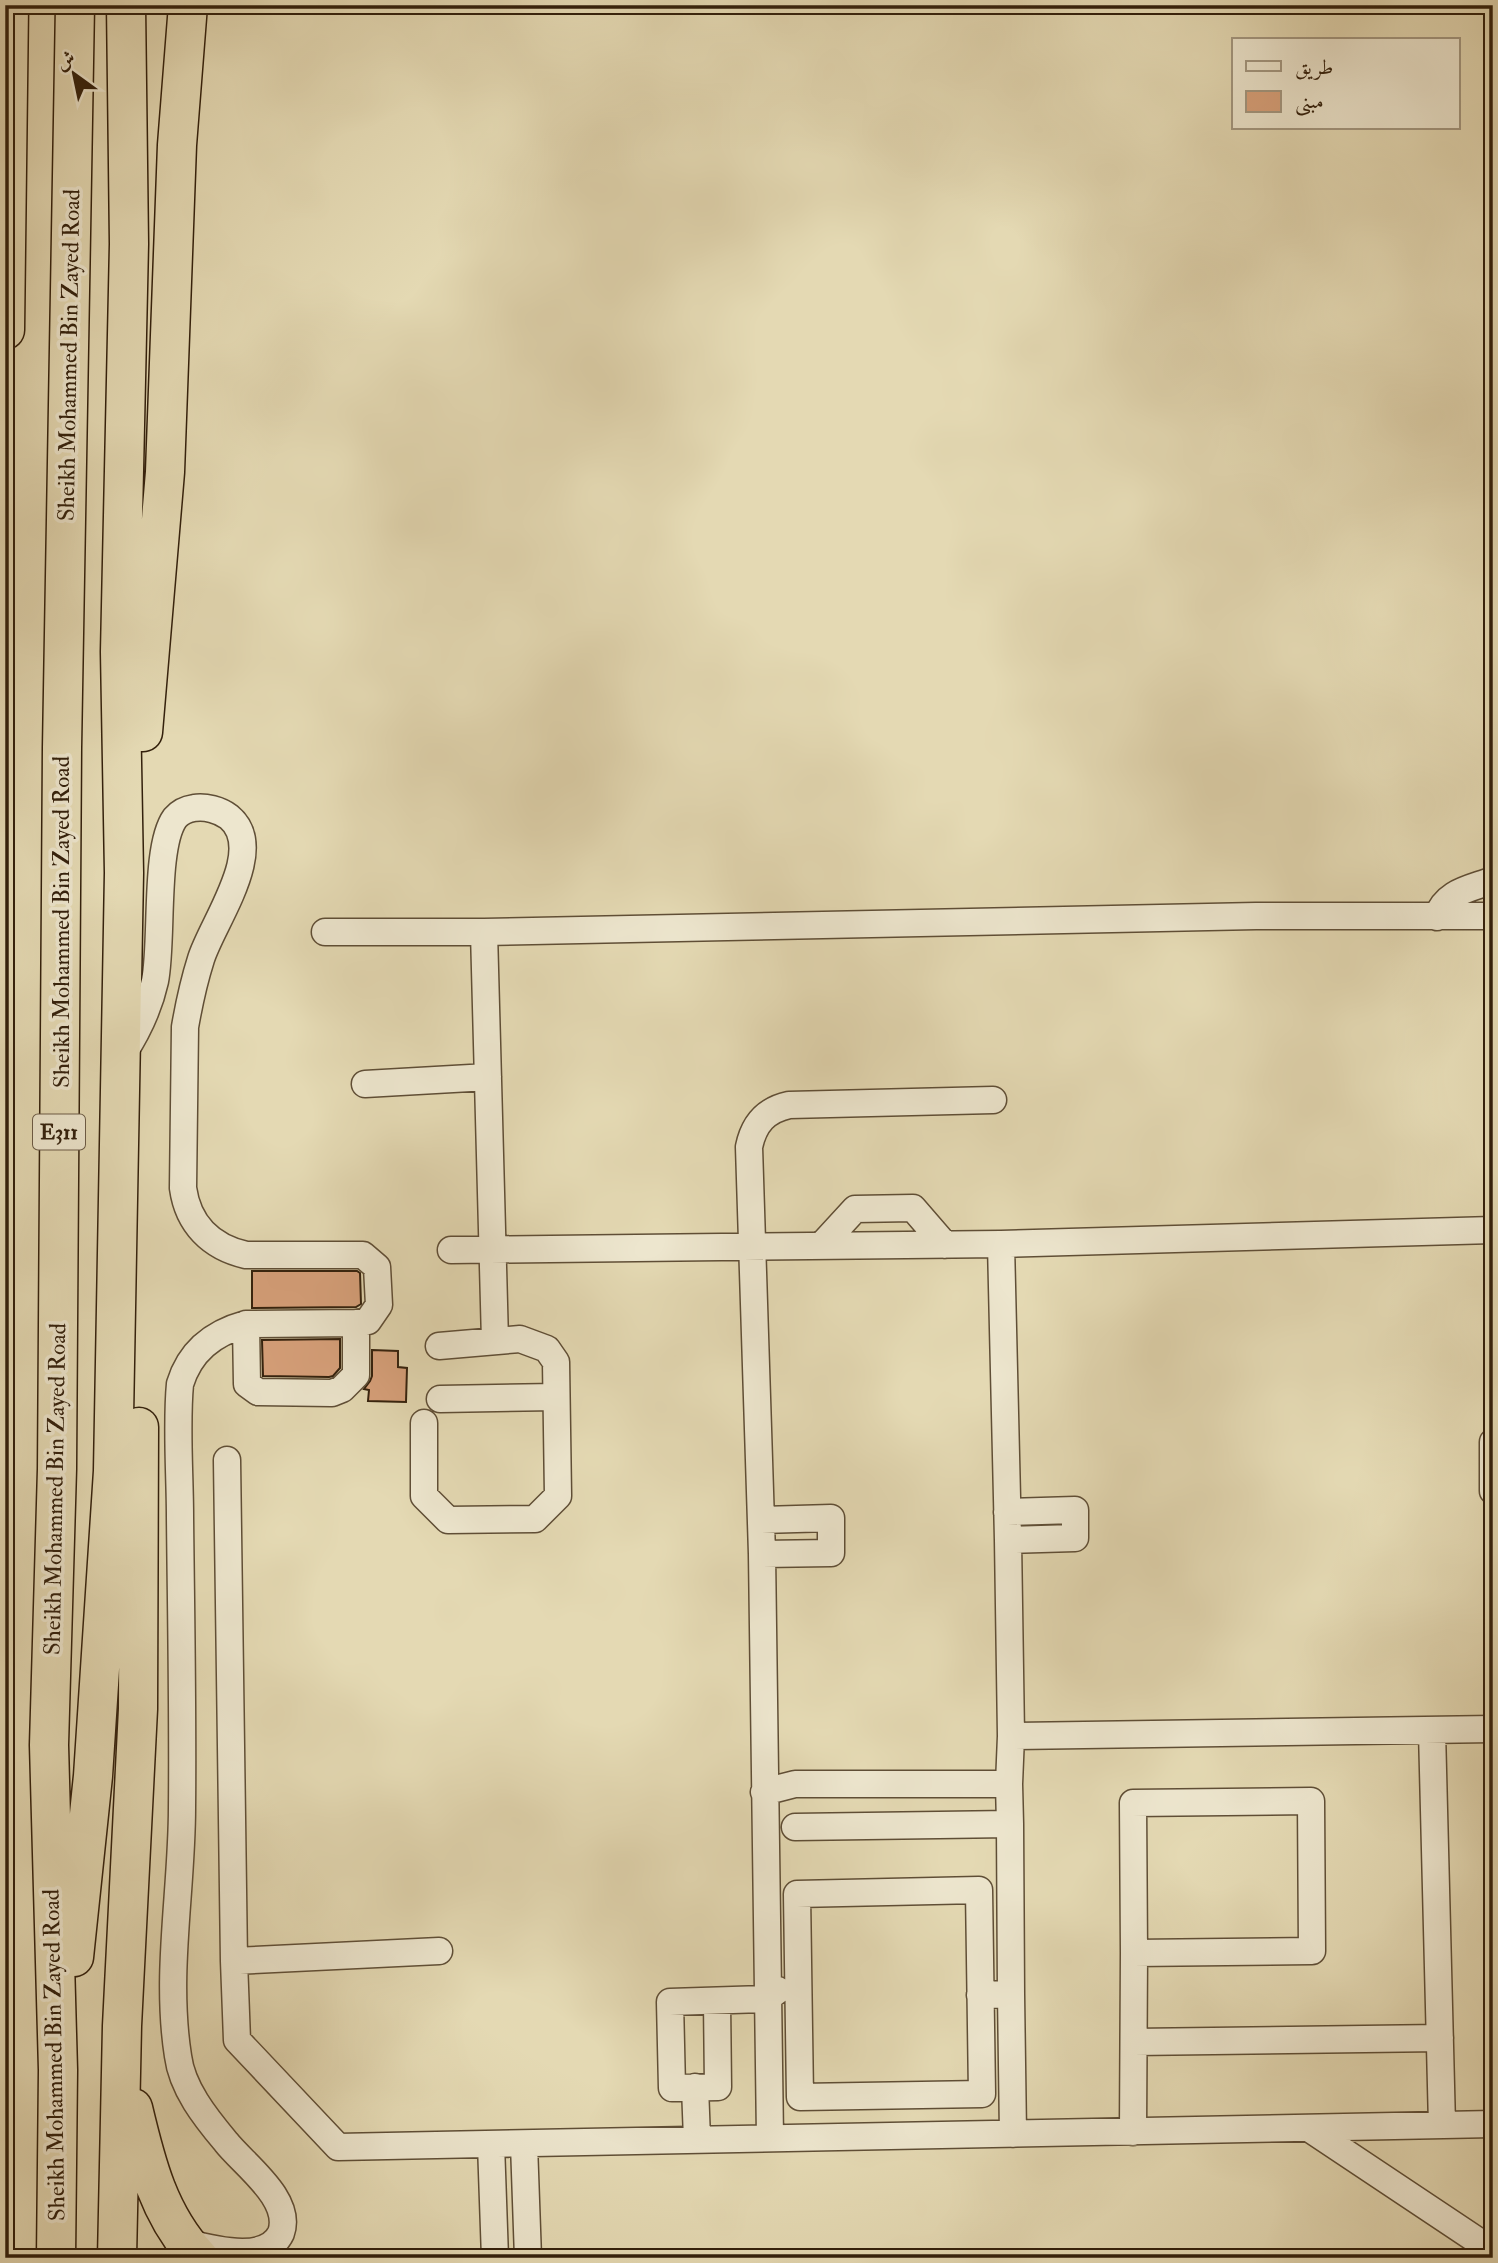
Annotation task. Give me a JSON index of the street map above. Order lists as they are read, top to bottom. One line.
{"streets":{"highway":["Sheikh Mohammed Bin Zayed Road","E311"]},"legend":["طريق","مبنى"],"north":"top left"}
